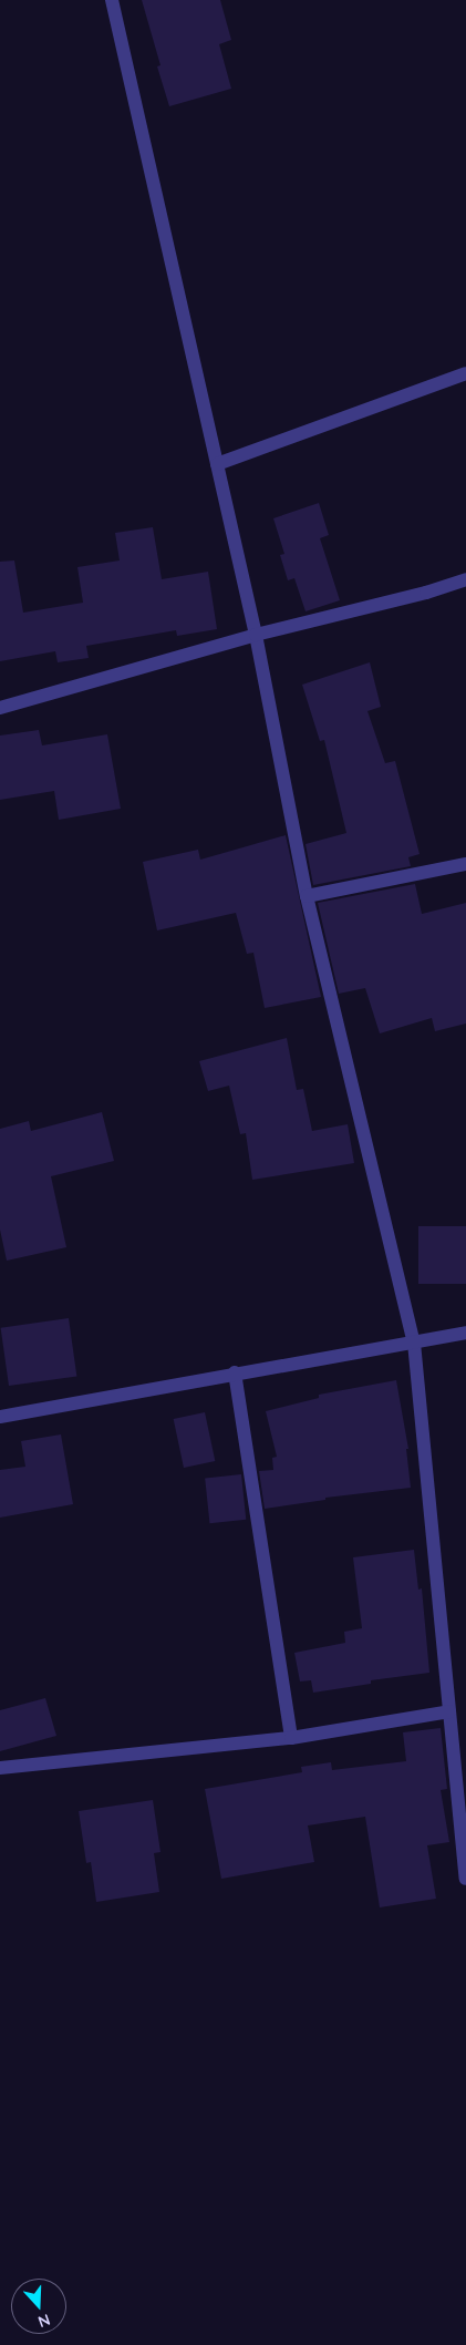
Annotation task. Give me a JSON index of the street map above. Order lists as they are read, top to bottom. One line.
{"north":"bottom"}
